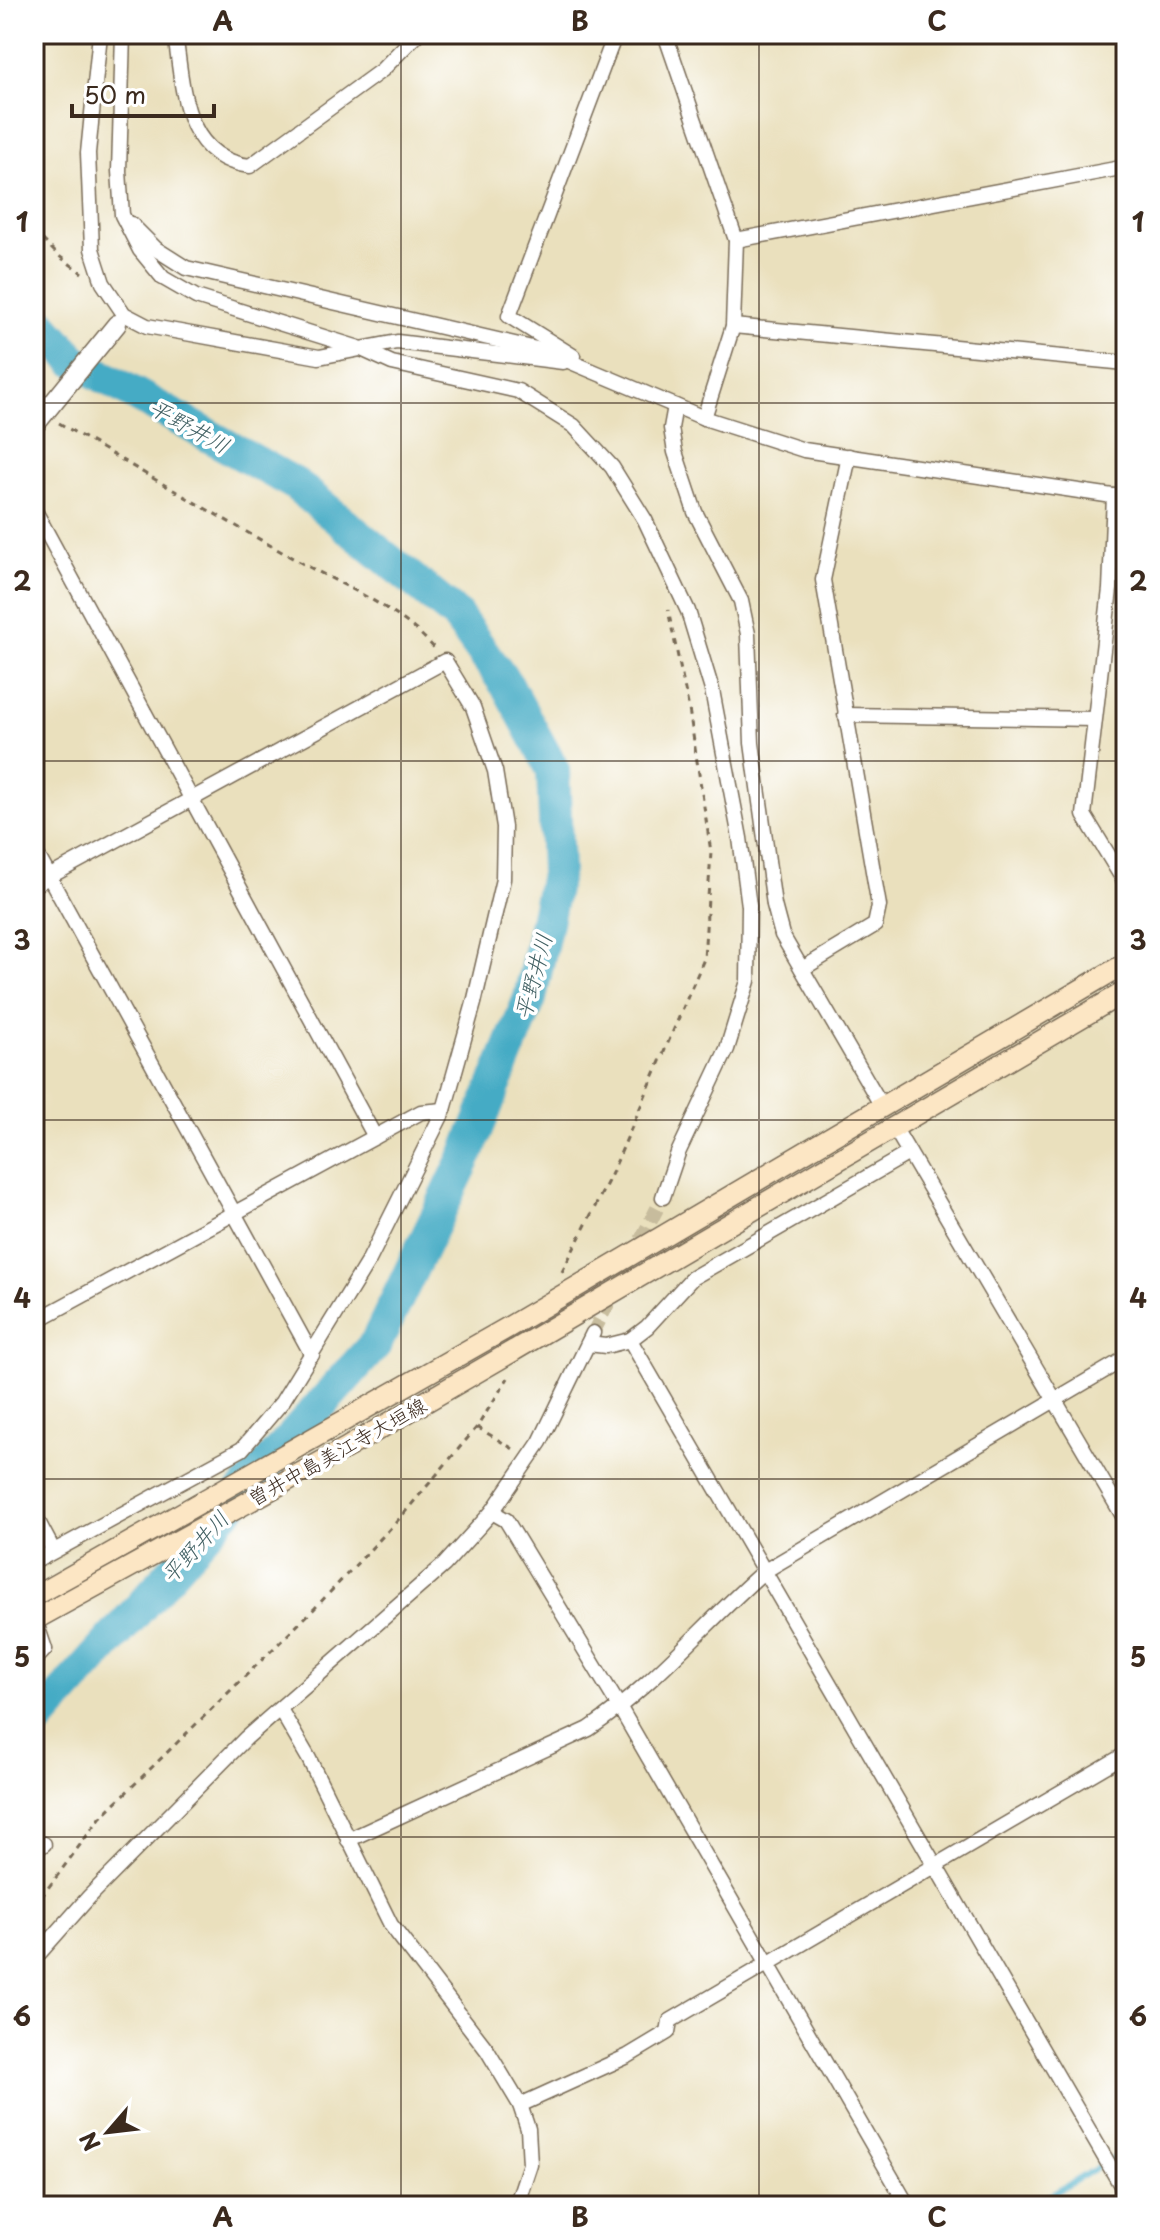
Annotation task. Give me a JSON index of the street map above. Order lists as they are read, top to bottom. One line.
{"streets":{"main road":["曽井中島美江寺大垣線"]},"water":["平野井川"],"scale_bar":"50 m","north":"bottom left","grid":{"columns":["A","B","C"],"rows":["1","2","3","4","5","6"]}}
